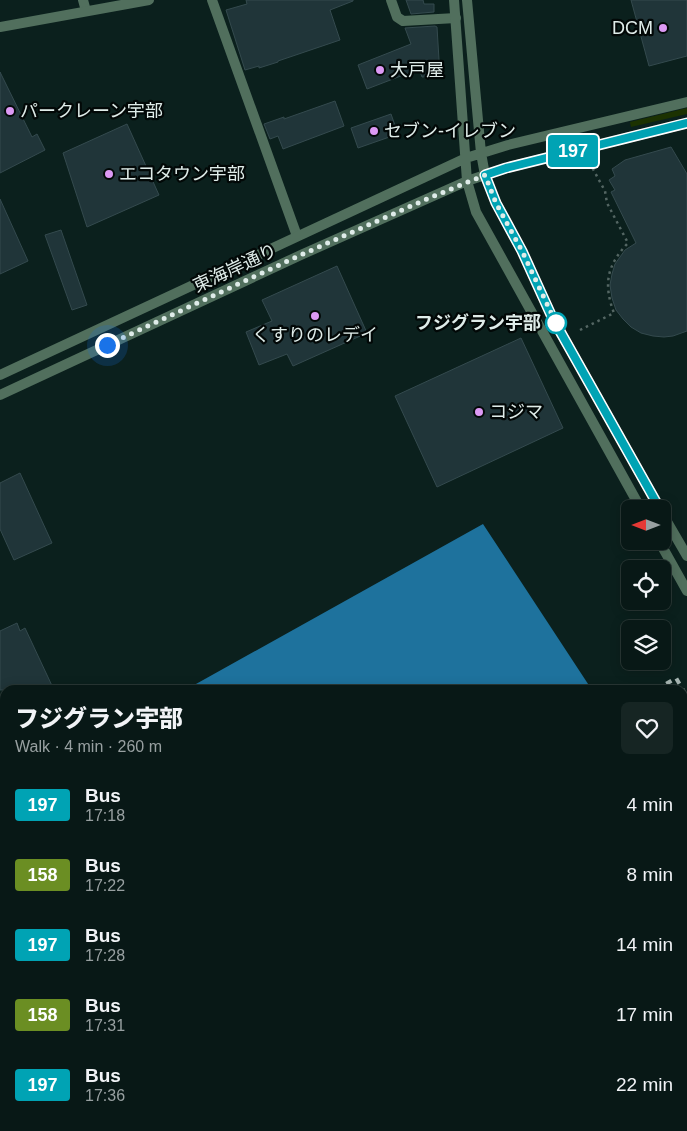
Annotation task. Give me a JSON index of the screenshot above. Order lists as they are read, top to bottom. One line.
{"streets":{"street":["東海岸通り"]},"places":["DCM","大戸屋","パークレーン宇部","セブン-イレブン","エコタウン宇部","くすりのレデイ","フジグラン宇部","コジマ"],"lines":["bus line 197"],"north":"left","page":{"on_map":"197","heading":["フジグラン宇部","Walk · 4 min · 260 m"],"list":[{"mark":"197","name":"Bus","note":"17:18","value":"4 min"},{"mark":"158","name":"Bus","note":"17:22","value":"8 min"},{"mark":"197","name":"Bus","note":"17:28","value":"14 min"},{"mark":"158","name":"Bus","note":"17:31","value":"17 min"},{"mark":"197","name":"Bus","note":"17:36","value":"22 min"}]}}
